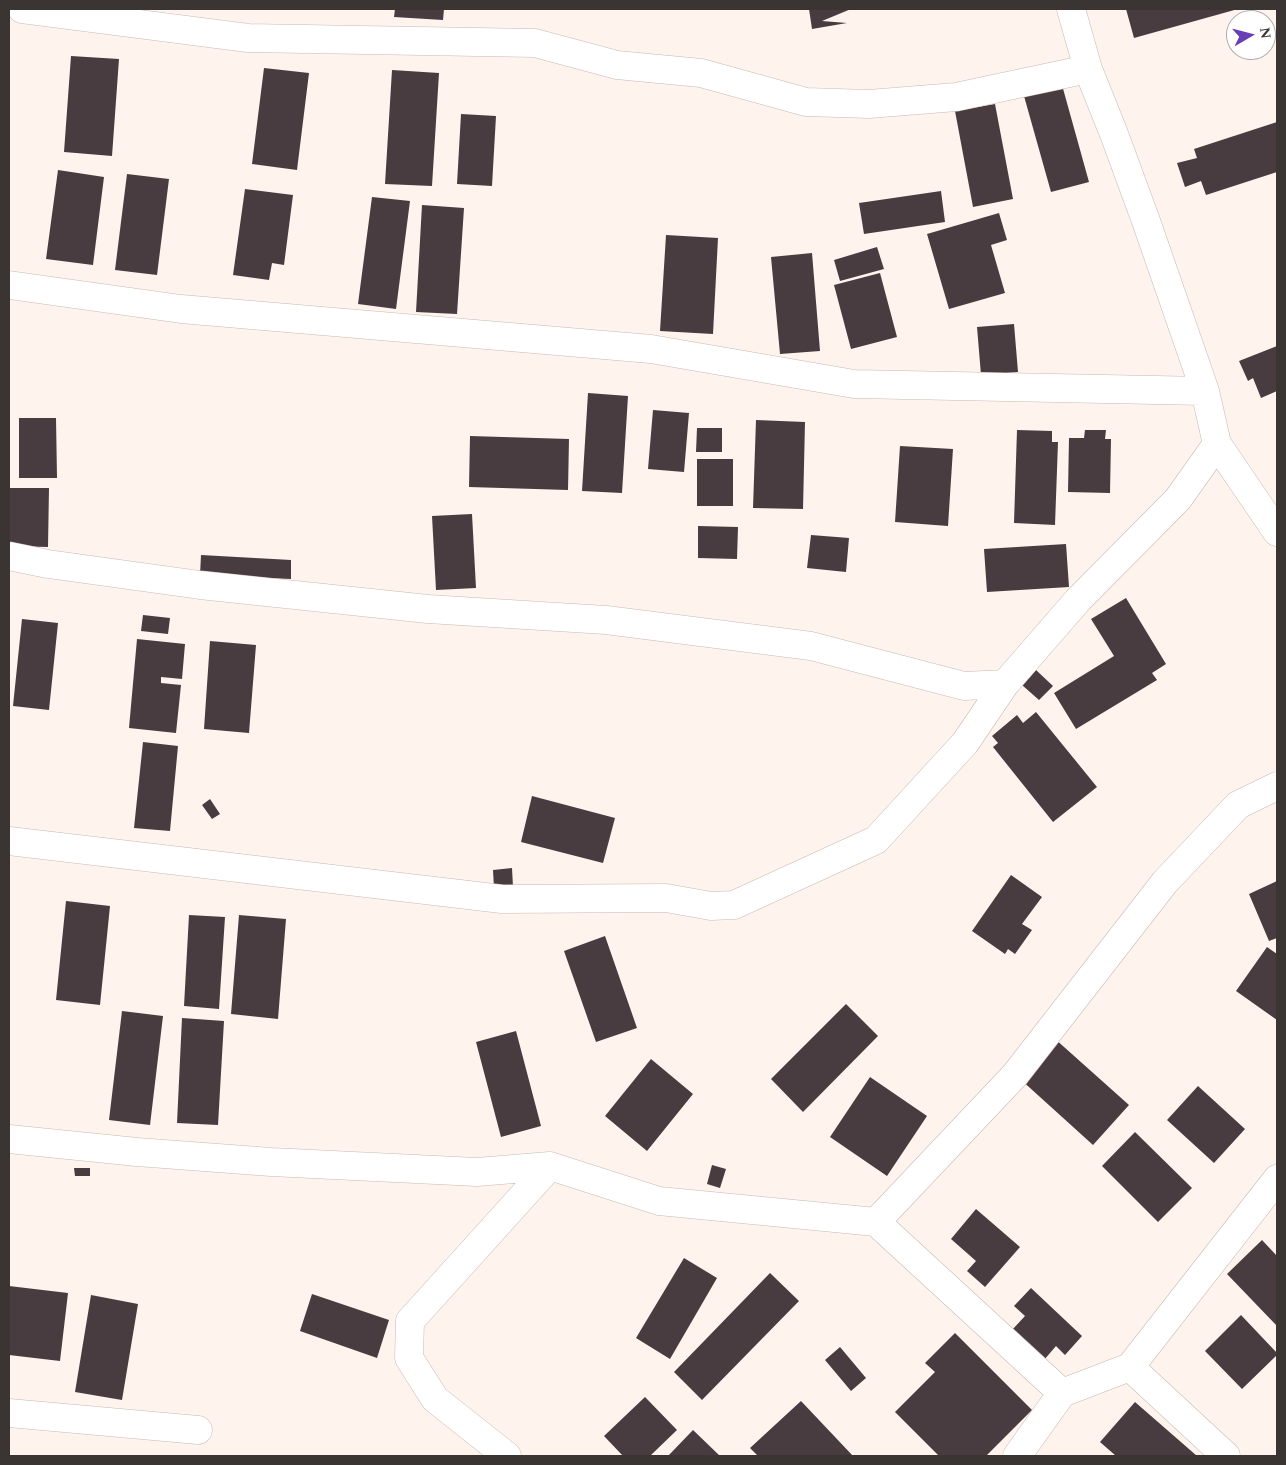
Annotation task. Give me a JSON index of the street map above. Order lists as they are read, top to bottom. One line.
{"north":"right"}
